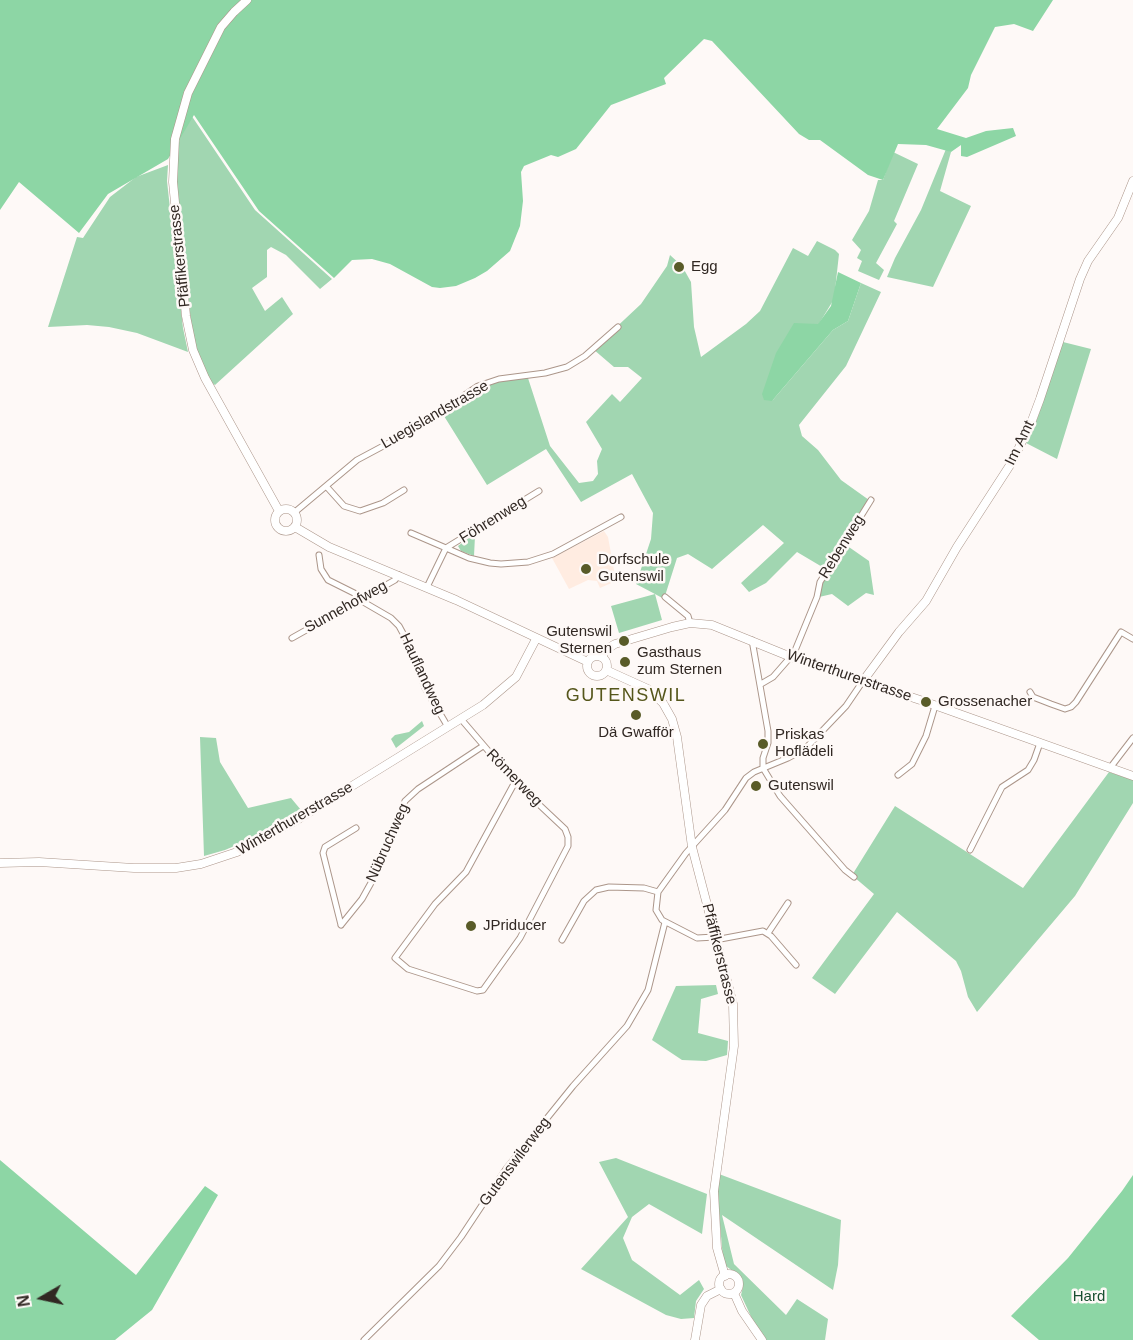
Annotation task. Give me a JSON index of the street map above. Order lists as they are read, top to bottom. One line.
{"streets":{"main road":["Pfäffikerstrasse","Im Amt","Winterthurerstrasse"],"street":["Luegislandstrasse","Föhrenweg","Rebenweg","Sunnehofweg","Hauflandweg","Römerweg","Nübruchweg","Gutenswilerweg"]},"crossings":[["Pfäffikerstrasse","Luegislandstrasse"],["Pfäffikerstrasse","Sunnehofweg"],["Pfäffikerstrasse","Winterthurerstrasse"],["Im Amt","Winterthurerstrasse"],["Rebenweg","Winterthurerstrasse"],["Sunnehofweg","Hauflandweg"],["Hauflandweg","Winterthurerstrasse"],["Winterthurerstrasse","Römerweg"],["Römerweg","Nübruchweg"]],"districts":["GUTENSWIL"],"parks":["Hard"],"places":["Egg","Dorfschule Gutenswil","Gutenswil Sternen","Gasthaus zum Sternen","Grossenacher","Dä Gwafför","Priskas Hoflädeli","Gutenswil","JPriducer"],"north":"left"}
